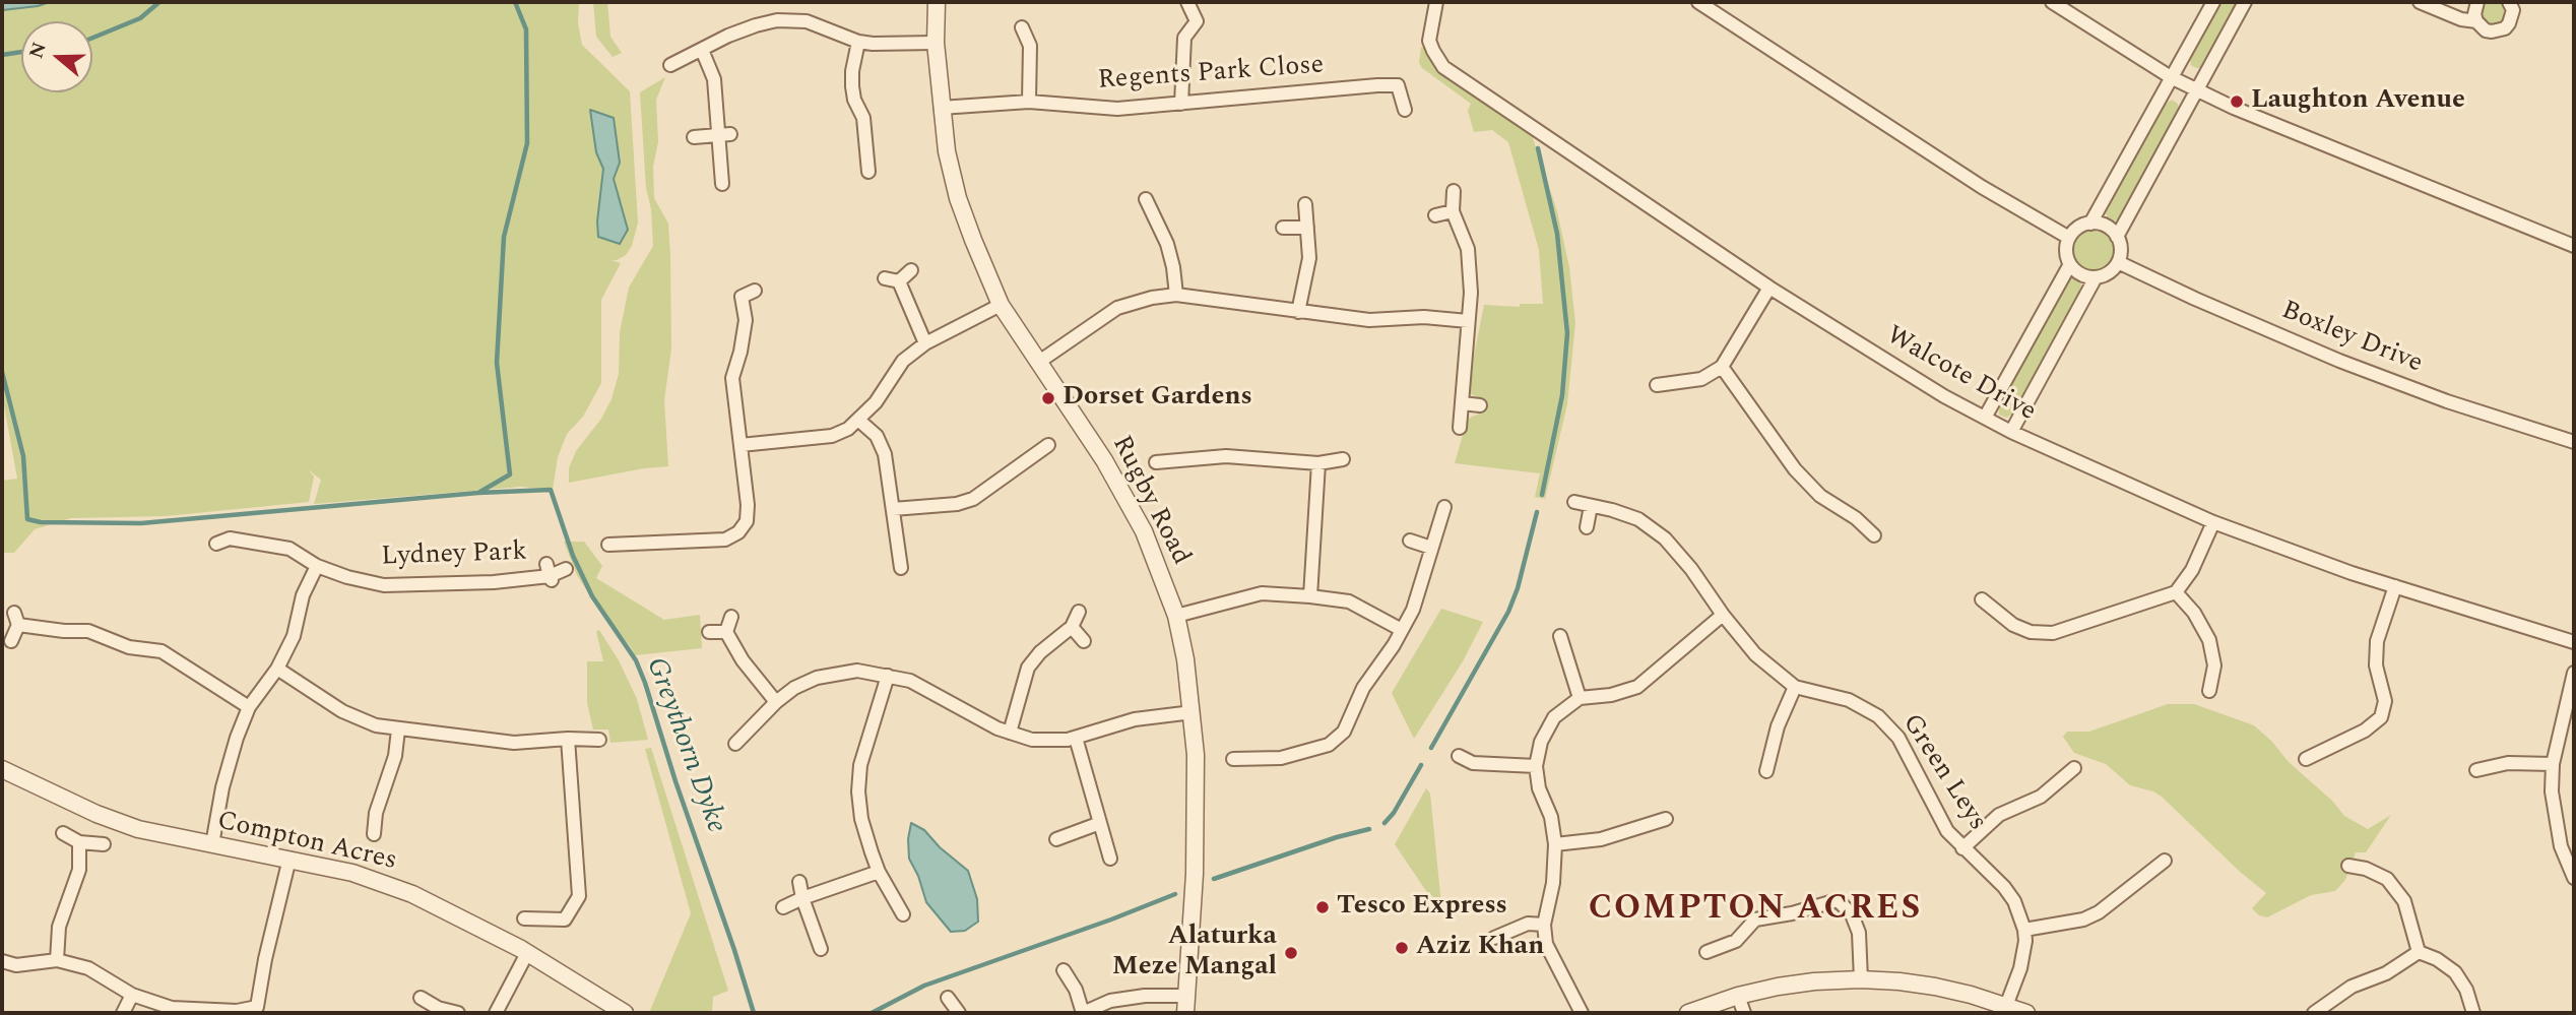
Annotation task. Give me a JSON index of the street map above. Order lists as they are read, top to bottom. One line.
{"streets":{"street":["Regents Park Close","Boxley Drive","Walcote Drive","Rugby Road","Lydney Park","Green Leys","Compton Acres"]},"crossings":[["Regents Park Close","Rugby Road"]],"districts":["COMPTON ACRES"],"water":["Greythorn Dyke"],"places":["Laughton Avenue","Dorset Gardens","Tesco Express","Aziz Khan","Alaturka Meze Mangal"],"north":"left"}
